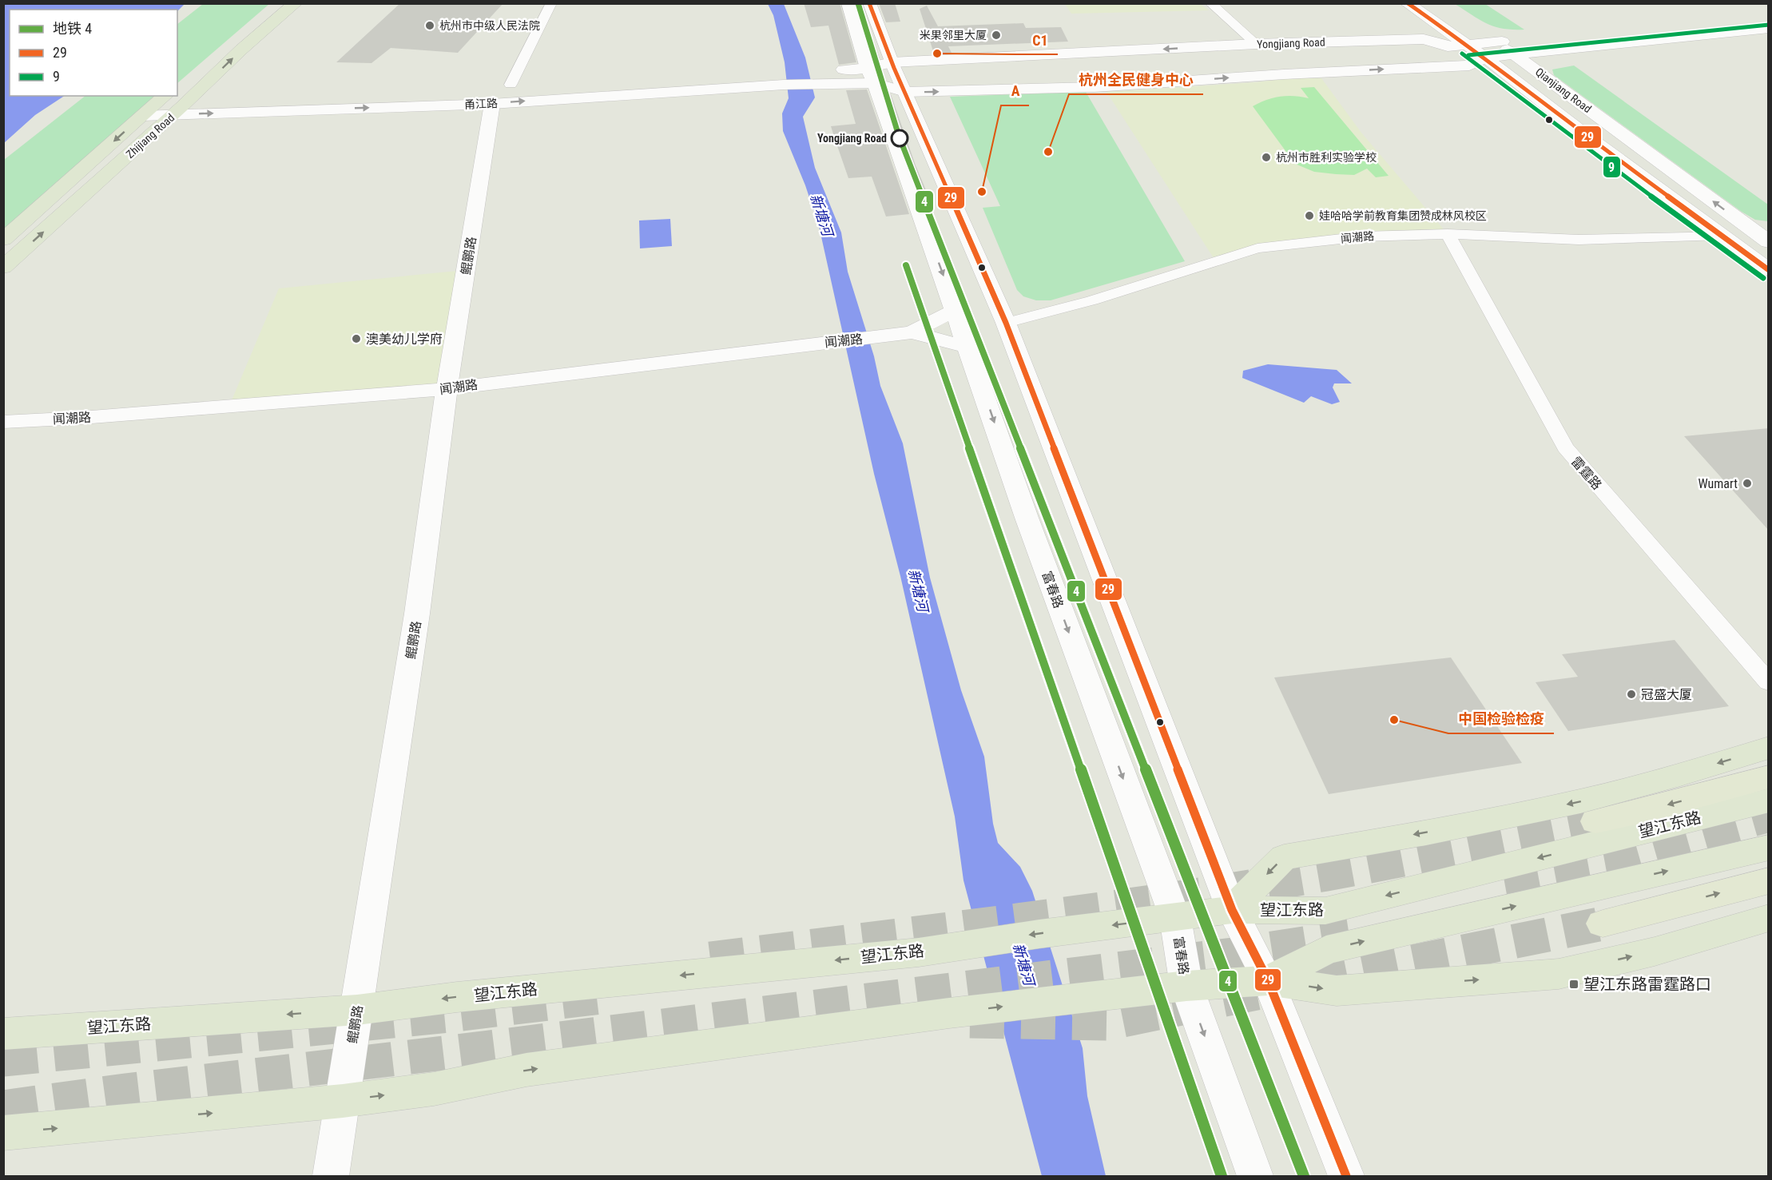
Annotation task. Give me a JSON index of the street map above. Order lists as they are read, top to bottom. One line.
{"streets":{"main road":["Yongjiang Road","Qianjiang Road","甬江路","Zhijiang Road","望江东路"],"street":["闻潮路","鲲鹏路","雷霆路","富春路"]},"crossings":[["Yongjiang Road","Qianjiang Road"],["Yongjiang Road","甬江路"],["Yongjiang Road","富春路"],["Qianjiang Road","闻潮路"],["甬江路","Zhijiang Road"],["甬江路","鲲鹏路"],["闻潮路","鲲鹏路"],["闻潮路","雷霆路"],["闻潮路","富春路"],["鲲鹏路","望江东路"],["富春路","望江东路"]],"water":["新塘河"],"places":{"other":["杭州市中级人民法院","米果邻里大厦","C1","Yongjiang Road","杭州全民健身中心","杭州市胜利实验学校","A","娃哈哈学前教育集团赞成林风校区","澳美幼儿学府","Wumart","冠盛大厦","中国检验检疫"],"transit":["望江东路雷霆路口"]},"lines":["metro line 4","transit line 29","transit line 9"],"legend":["地铁 4","29","9"]}
